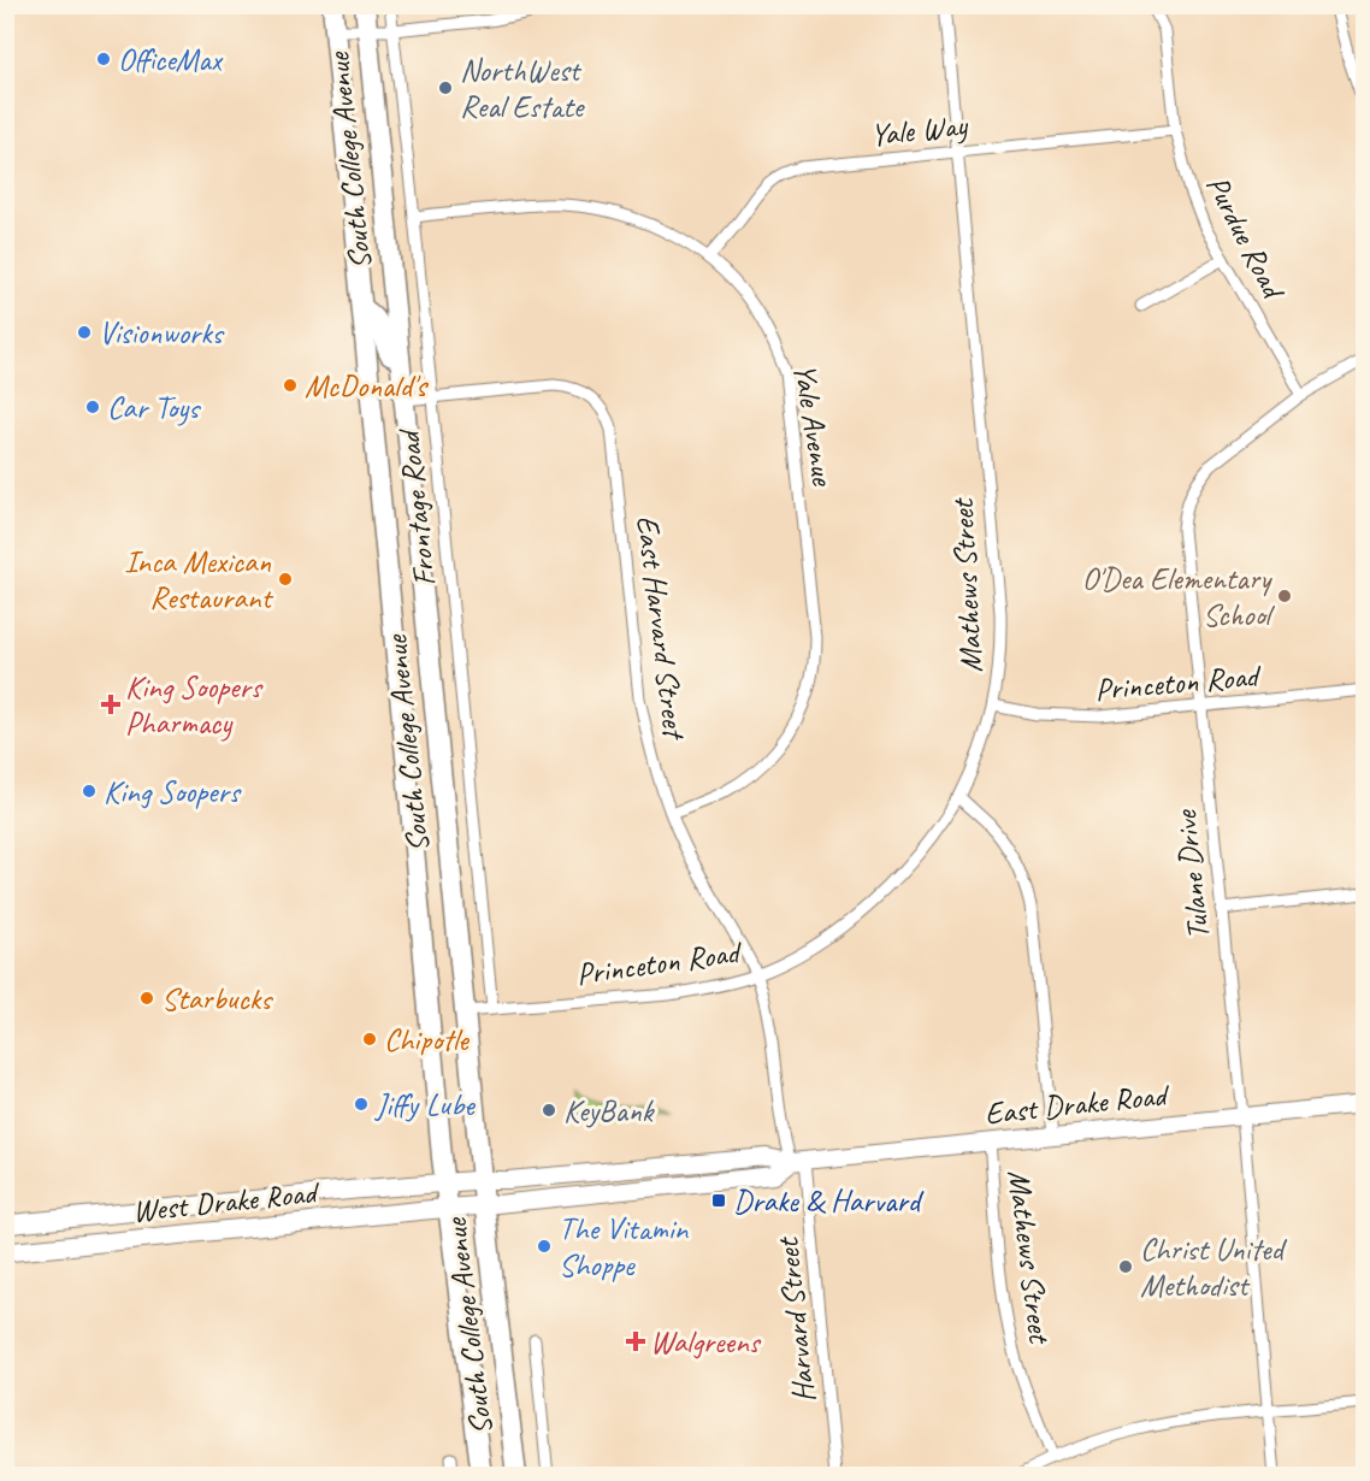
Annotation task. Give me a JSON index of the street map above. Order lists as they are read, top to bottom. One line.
{"streets":{"highway":["South College Avenue"],"main road":["East Drake Road","West Drake Road"],"street":["Yale Way","Purdue Road","Yale Avenue","Frontage Road","Mathews Street","East Harvard Street","Princeton Road","Tulane Drive","Harvard Street"]},"crossings":[["Yale Way","Purdue Road"],["Yale Way","Yale Avenue"],["Yale Way","Mathews Street"],["South College Avenue","East Harvard Street"],["South College Avenue","Princeton Road"],["South College Avenue","East Drake Road"],["South College Avenue","West Drake Road"],["Purdue Road","Tulane Drive"],["Yale Avenue","Frontage Road"],["Yale Avenue","East Harvard Street"],["Frontage Road","East Harvard Street"],["Frontage Road","Princeton Road"],["Mathews Street","Princeton Road"],["Mathews Street","East Drake Road"],["East Harvard Street","Princeton Road"],["East Harvard Street","East Drake Road"],["East Harvard Street","Harvard Street"],["Princeton Road","Tulane Drive"],["Tulane Drive","East Drake Road"],["East Drake Road","West Drake Road"],["East Drake Road","Harvard Street"]],"places":{"other":["OfficeMax","NorthWest Real Estate","Visionworks","McDonald's","Car Toys","Inca Mexican Restaurant","O'Dea Elementary School","King Soopers","Starbucks","Chipotle","Jiffy Lube","KeyBank","The Vitamin Shoppe","Christ United Methodist"],"health":["King Soopers Pharmacy","Walgreens"],"transit":["Drake & Harvard"]}}
